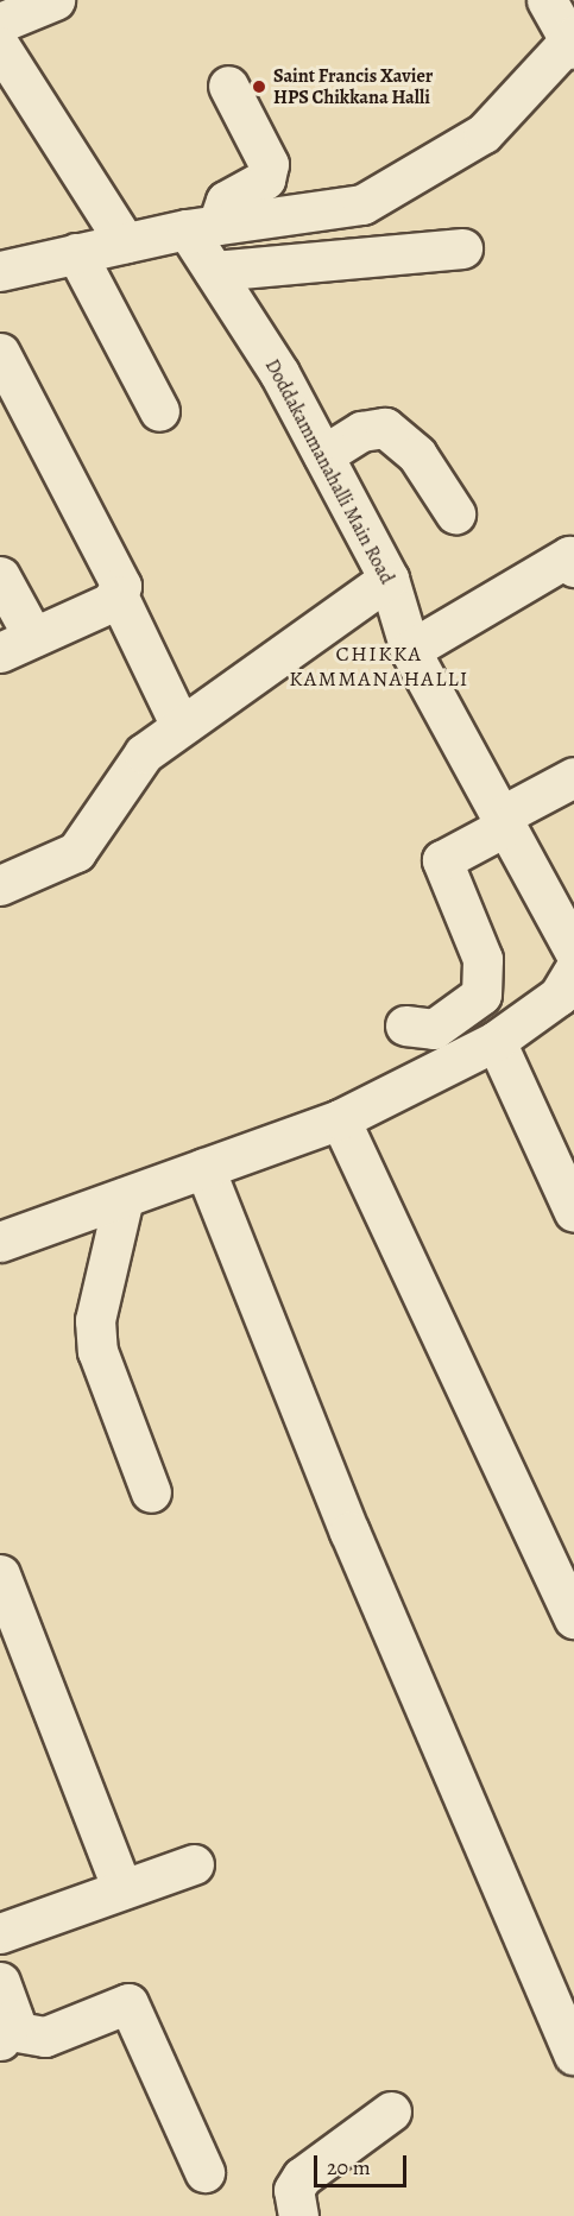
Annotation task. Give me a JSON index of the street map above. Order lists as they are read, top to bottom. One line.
{"streets":{"street":["Doddakammanahalli Main Road"]},"districts":["CHIKKA KAMMANAHALLI"],"places":["Saint Francis Xavier HPS Chikkana Halli"],"scale_bar":"20 m"}
